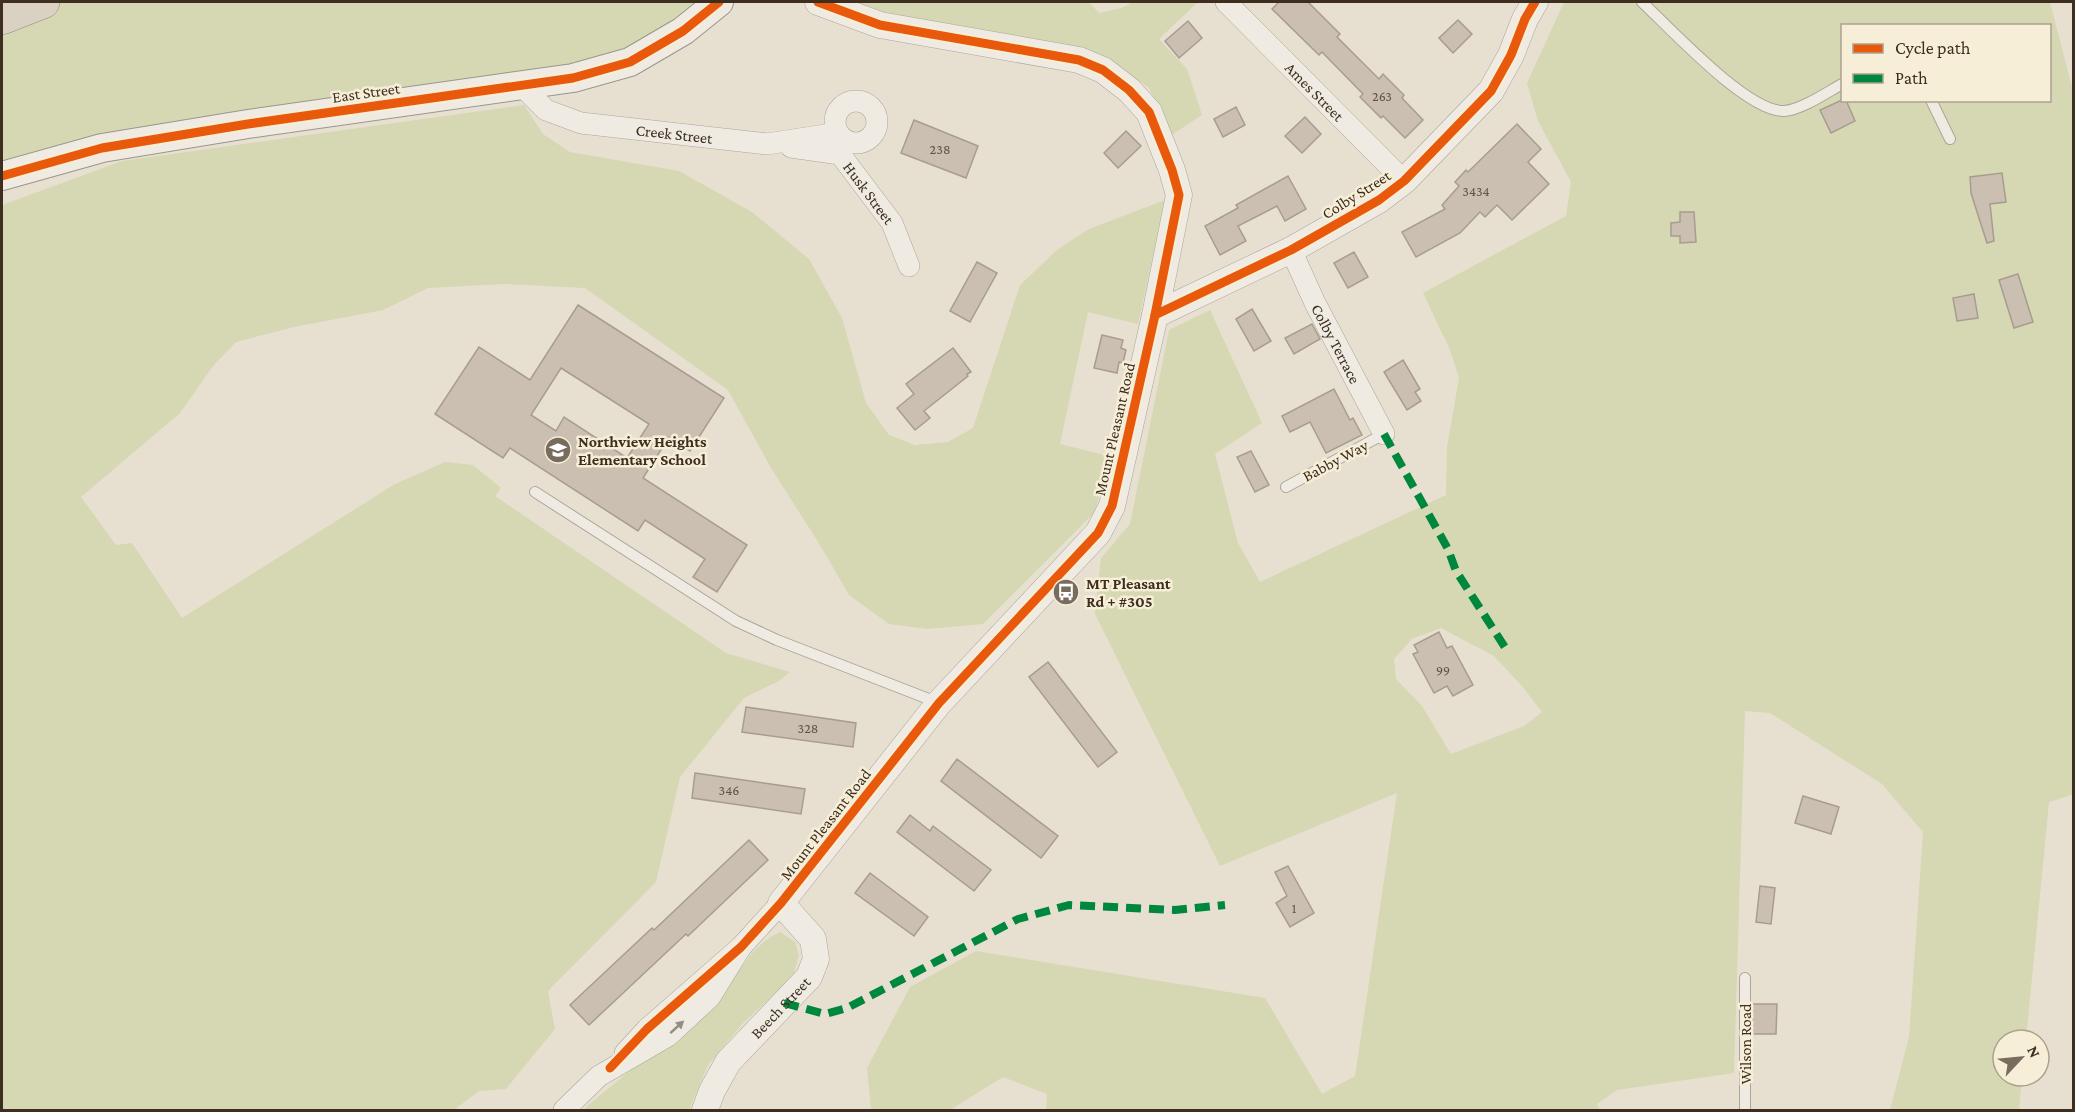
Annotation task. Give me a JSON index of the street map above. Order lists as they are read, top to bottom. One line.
{"streets":{"main road":["East Street"],"street":["Ames Street","Creek Street","Husk Street","Colby Street","Colby Terrace","Mount Pleasant Road","Beech Street"],"lane":["Babby Way","Wilson Road"]},"crossings":[["Ames Street","Colby Street"],["East Street","Creek Street"],["Creek Street","Husk Street"],["Colby Street","Colby Terrace"],["Colby Street","Mount Pleasant Road"],["Colby Terrace","Babby Way"],["Mount Pleasant Road","Beech Street"]],"places":{"school or university":["Northview Heights Elementary School"],"bus stop":["MT Pleasant Rd + #305"]},"house_numbers":["263","238","3434","99","328","346","1"],"legend":["Cycle path","Path"],"north":"top right"}
